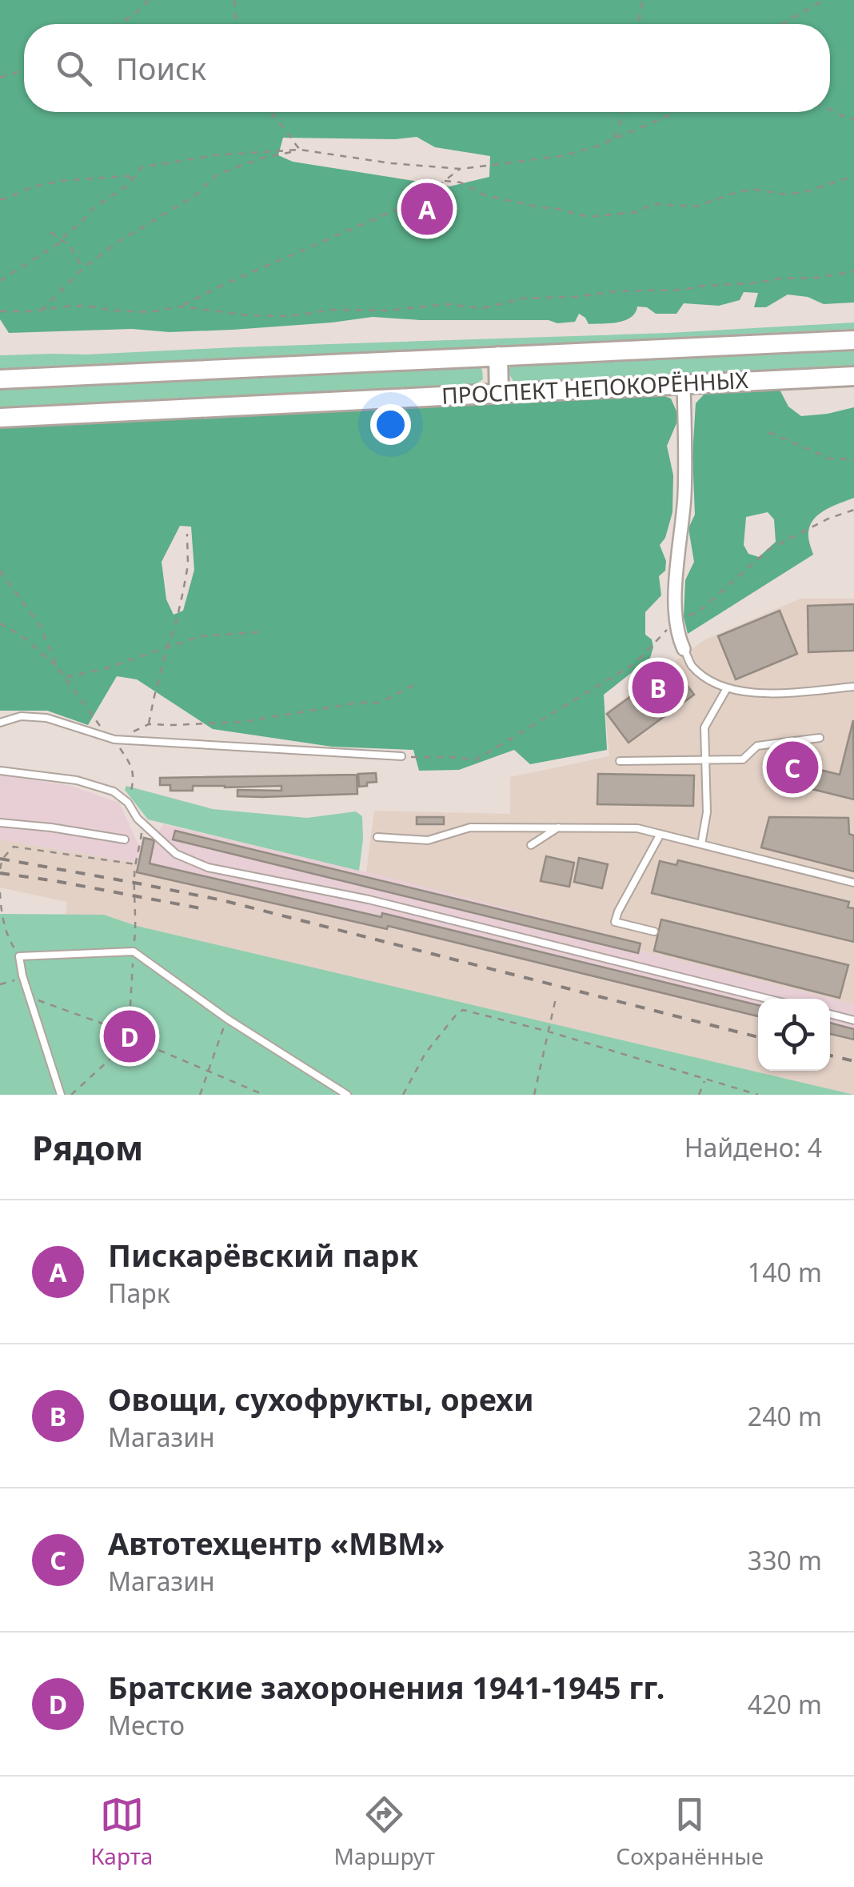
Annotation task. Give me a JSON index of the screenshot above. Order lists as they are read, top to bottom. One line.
{"streets":{"main road":["ПРОСПЕКТ НЕПОКОРЁННЫХ"]},"page":{"search":"Поиск","pins":["A","B","C","D"],"heading":["Рядом","Найдено: 4"],"list":[{"mark":"A","name":"Пискарёвский парк","note":"Парк","value":"140 m"},{"mark":"B","name":"Овощи, сухофрукты, орехи","note":"Магазин","value":"240 m"},{"mark":"C","name":"Автотехцентр «МВМ»","note":"Магазин","value":"330 m"},{"mark":"D","name":"Братские захоронения 1941-1945 гг.","note":"Место","value":"420 m"}],"nav":["Карта","Маршрут","Сохранённые"]}}
